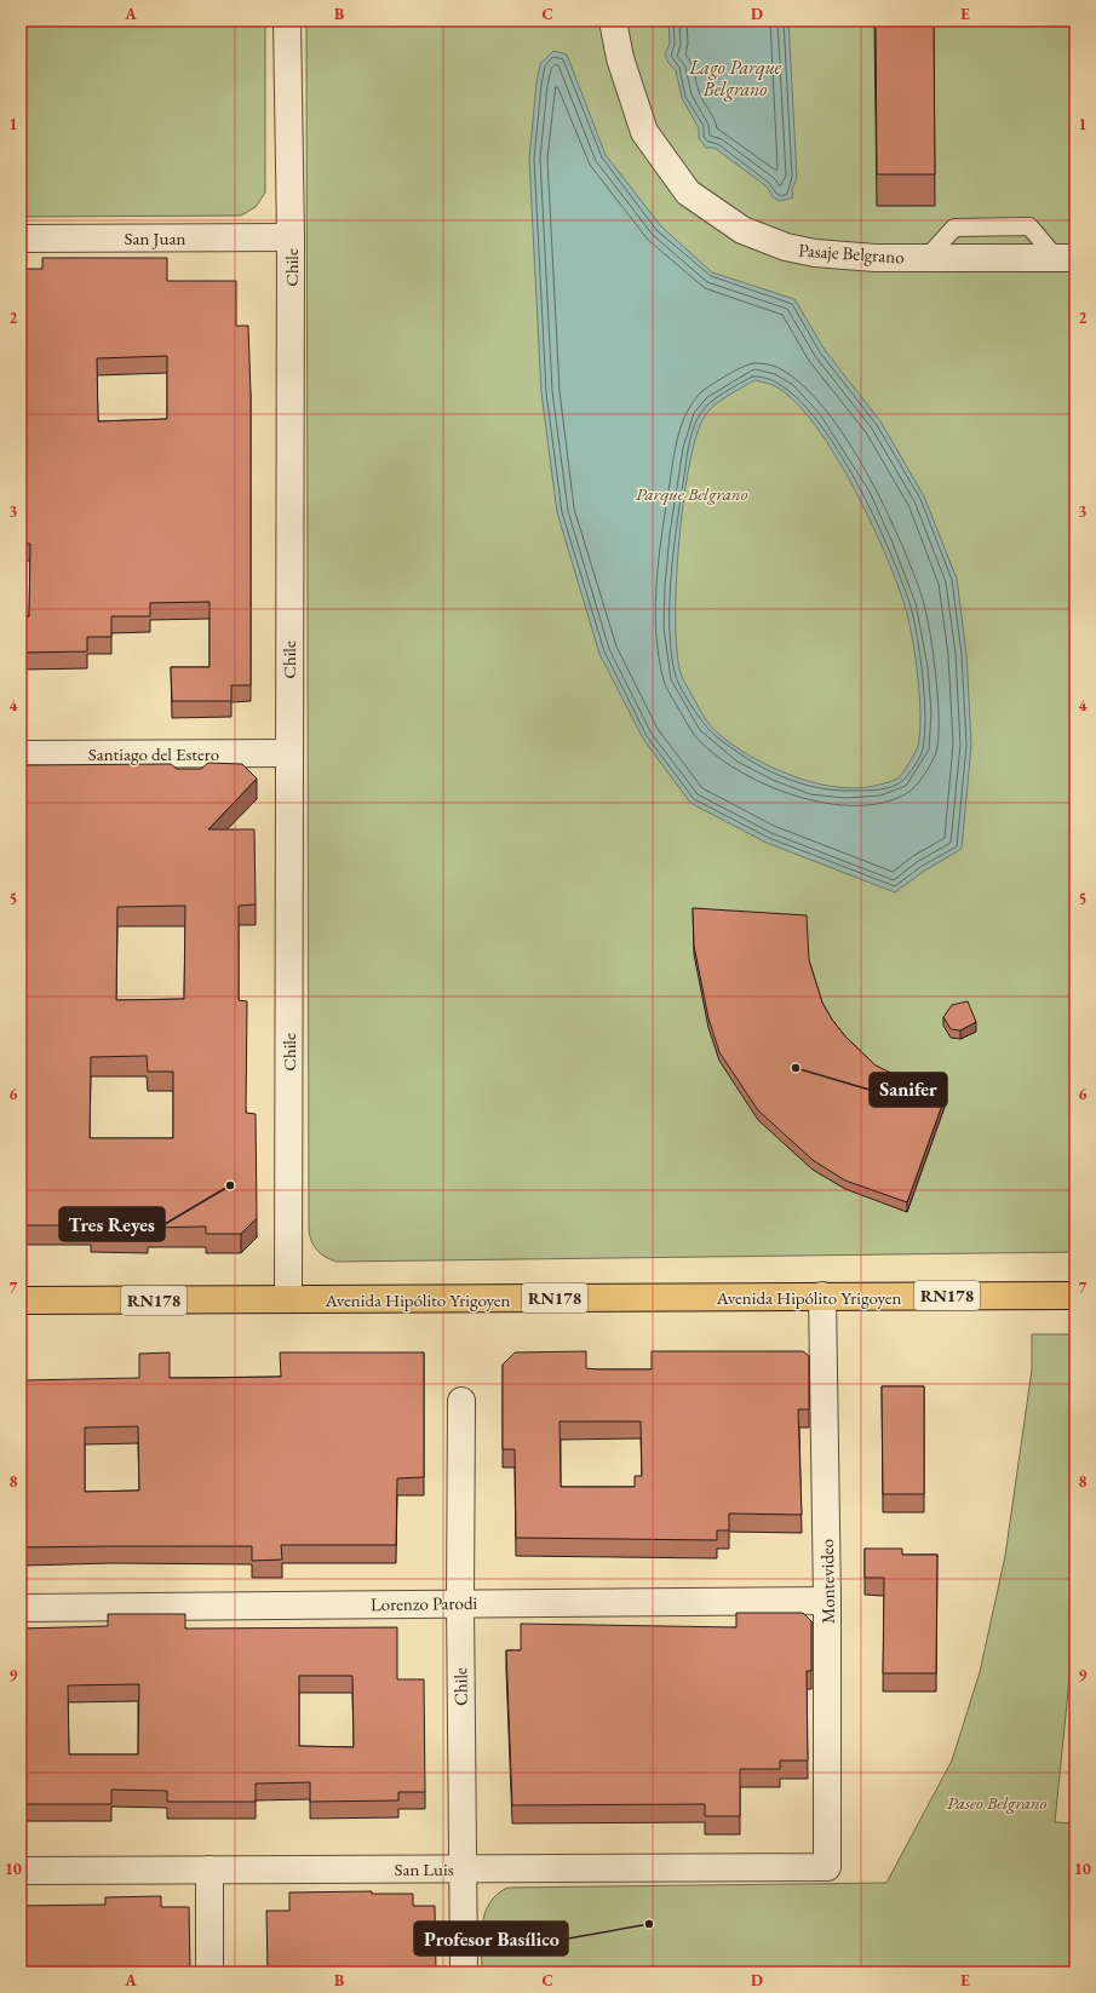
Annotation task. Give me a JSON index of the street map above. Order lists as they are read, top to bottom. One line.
{"streets":{"main road":["RN178","Avenida Hipólito Yrigoyen"],"street":["San Juan","Pasaje Belgrano","Chile","Santiago del Estero","Montevideo","Lorenzo Parodi","San Luis"]},"crossings":[["San Juan","Chile"],["Chile","Santiago del Estero"],["Chile","Avenida Hipólito Yrigoyen"],["Chile","Lorenzo Parodi"],["Chile","San Luis"],["Avenida Hipólito Yrigoyen","Montevideo"],["Montevideo","Lorenzo Parodi"],["Montevideo","San Luis"]],"water":["Lago Parque Belgrano"],"parks":["Parque Belgrano","Paseo Belgrano"],"places":["Sanifer","Tres Reyes","Profesor Basílico"],"grid":{"columns":["A","B","C","D","E"],"rows":["1","2","3","4","5","6","7","8","9","10"]}}
